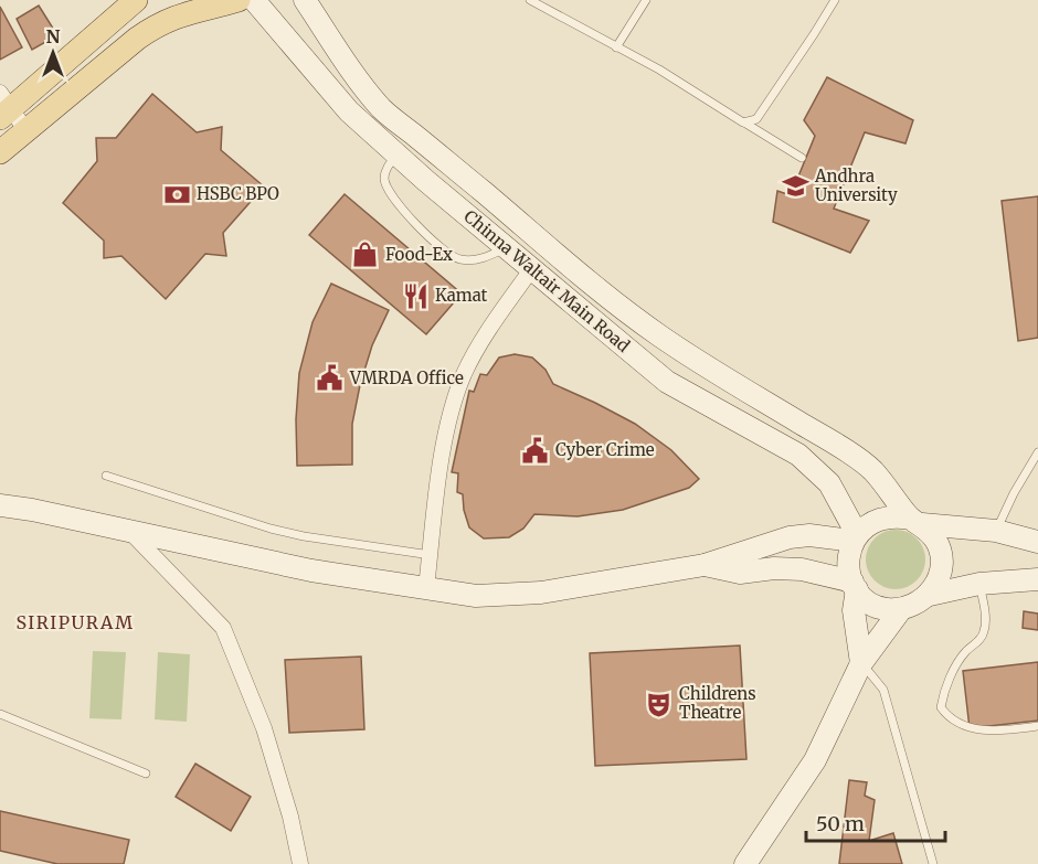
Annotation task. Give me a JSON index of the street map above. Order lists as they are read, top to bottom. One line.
{"streets":{"street":["Chinna Waltair Main Road"]},"districts":["SIRIPURAM"],"places":{"school or university":["Andhra University"],"bank":["HSBC BPO"],"shop":["Food-Ex"],"restaurant":["Kamat"],"public building":["VMRDA Office","Cyber Crime"],"theatre":["Childrens Theatre"]},"scale_bar":"50 m","north":"top"}
